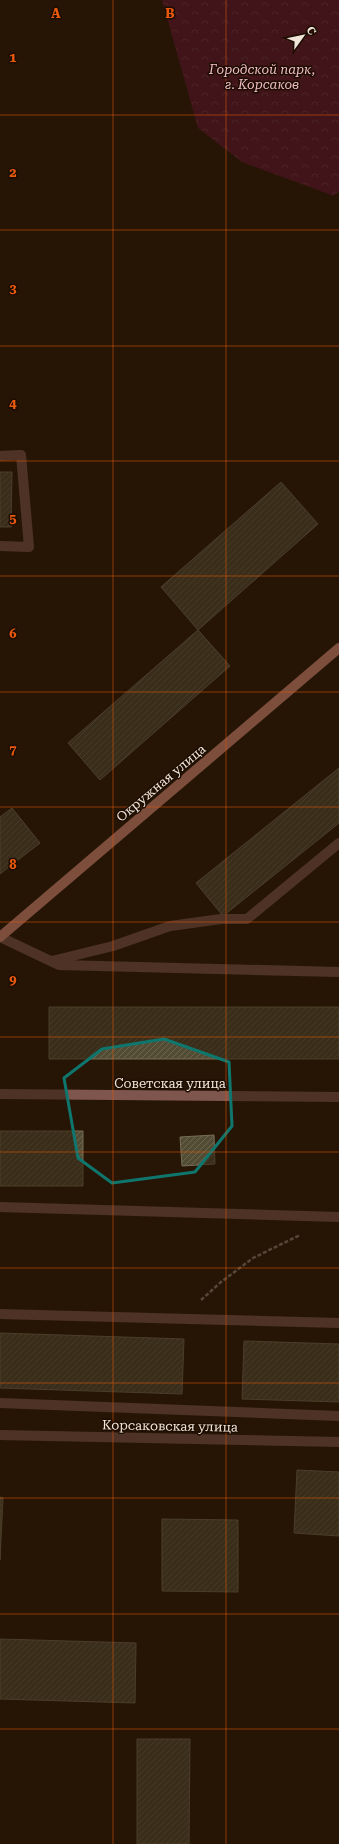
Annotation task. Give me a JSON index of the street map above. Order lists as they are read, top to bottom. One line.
{"streets":{"main road":["Окружная улица"],"street":["Советская улица","Корсаковская улица"]},"parks":["Городской парк, г. Корсаков"],"north":"top right","grid":{"columns":["A","B"],"rows":["1","2","3","4","5","6","7","8","9"]}}
